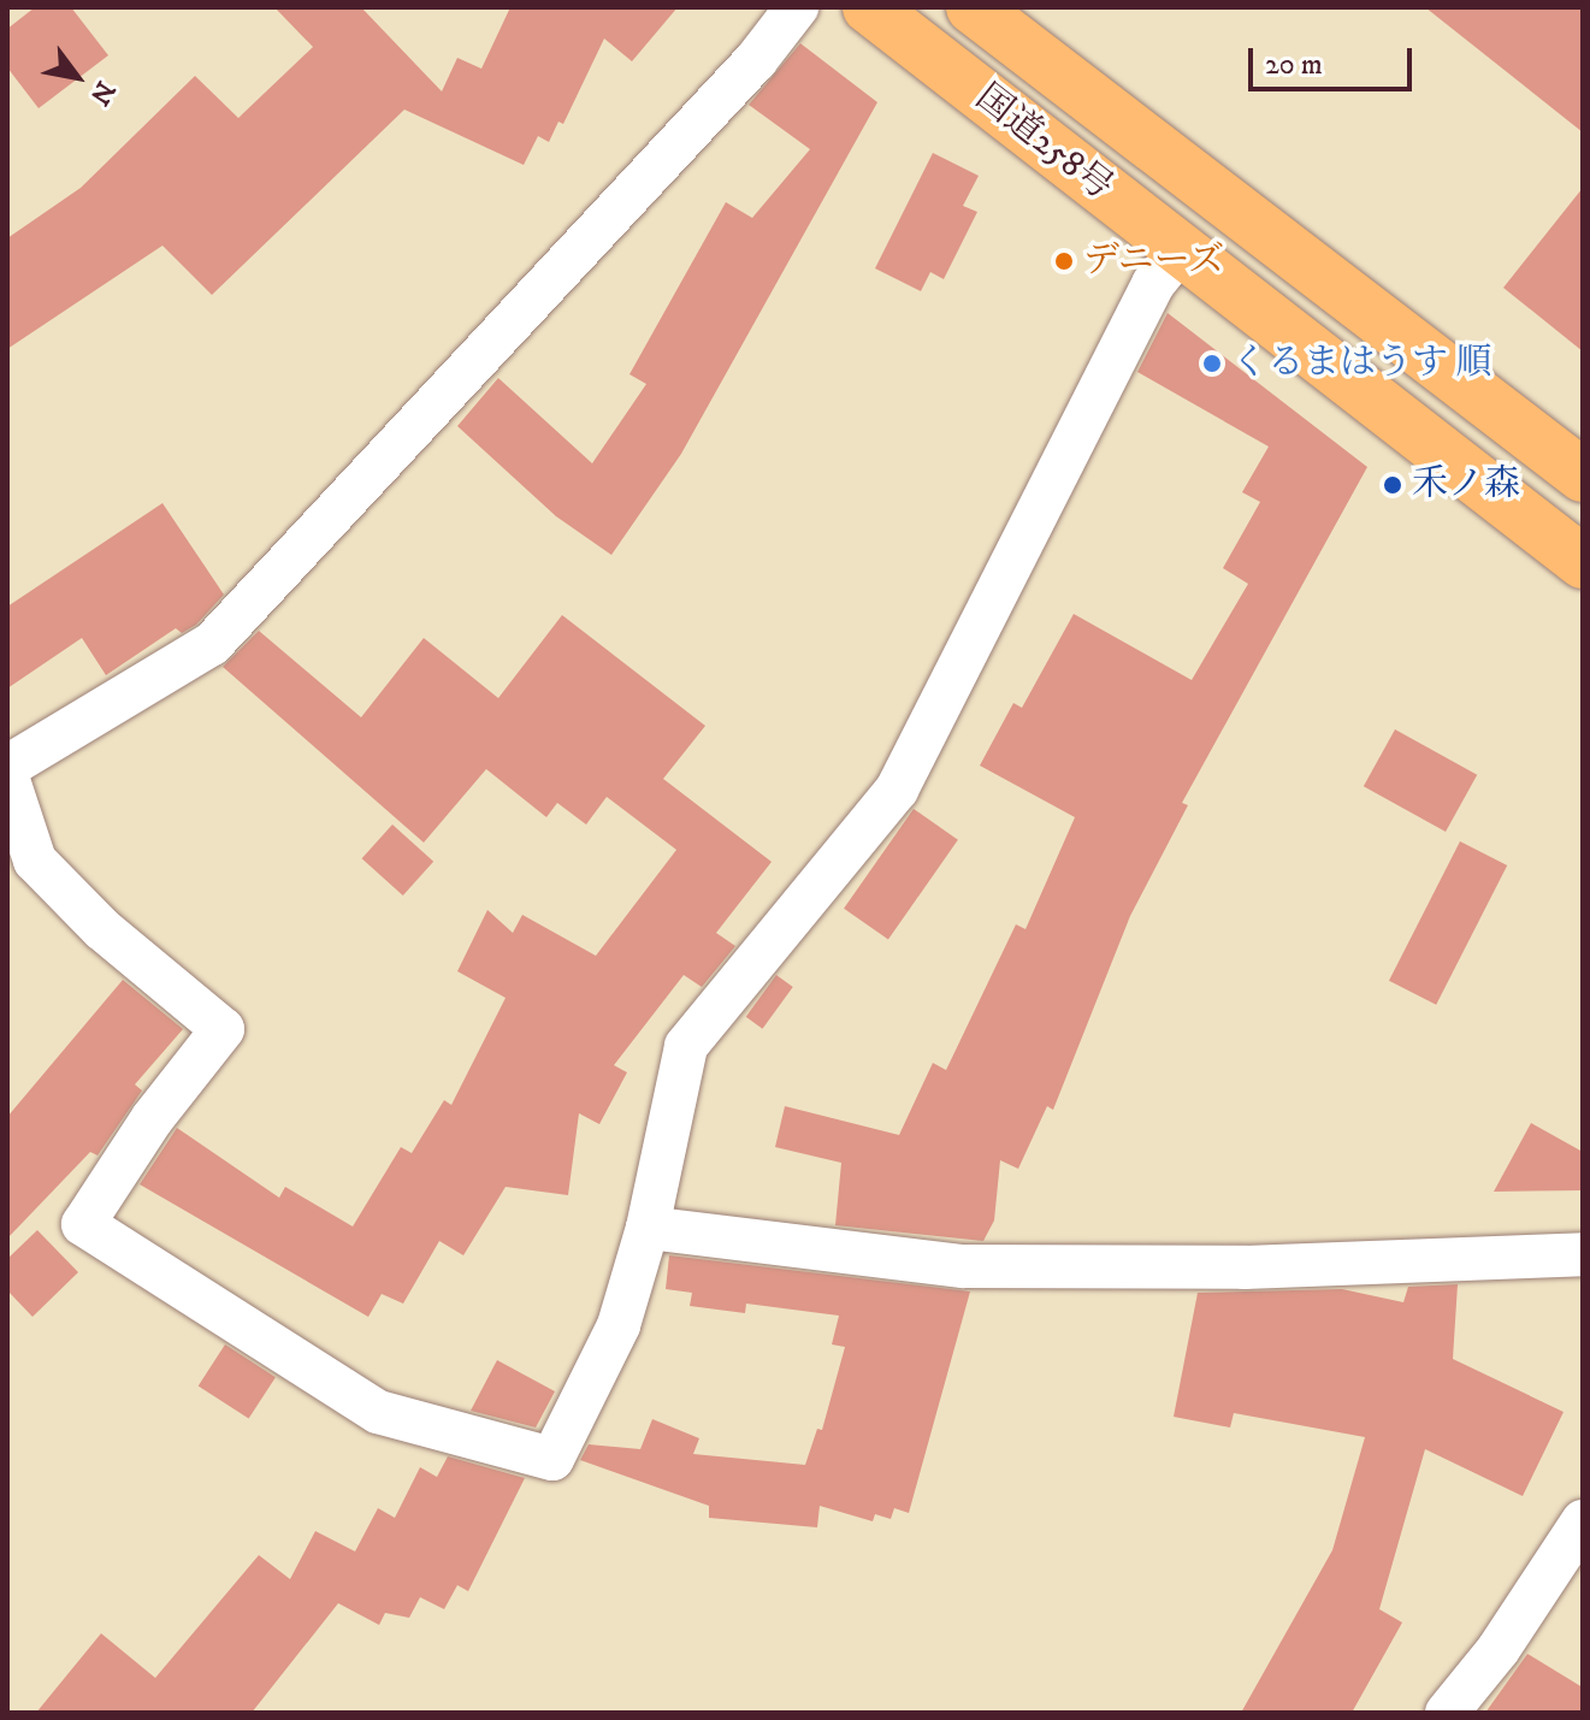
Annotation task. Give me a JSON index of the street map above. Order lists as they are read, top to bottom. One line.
{"streets":{"highway":["国道258号"]},"places":["デニーズ","くるまはうす 順","禾ノ森"],"scale_bar":"20 m","north":"bottom right"}
